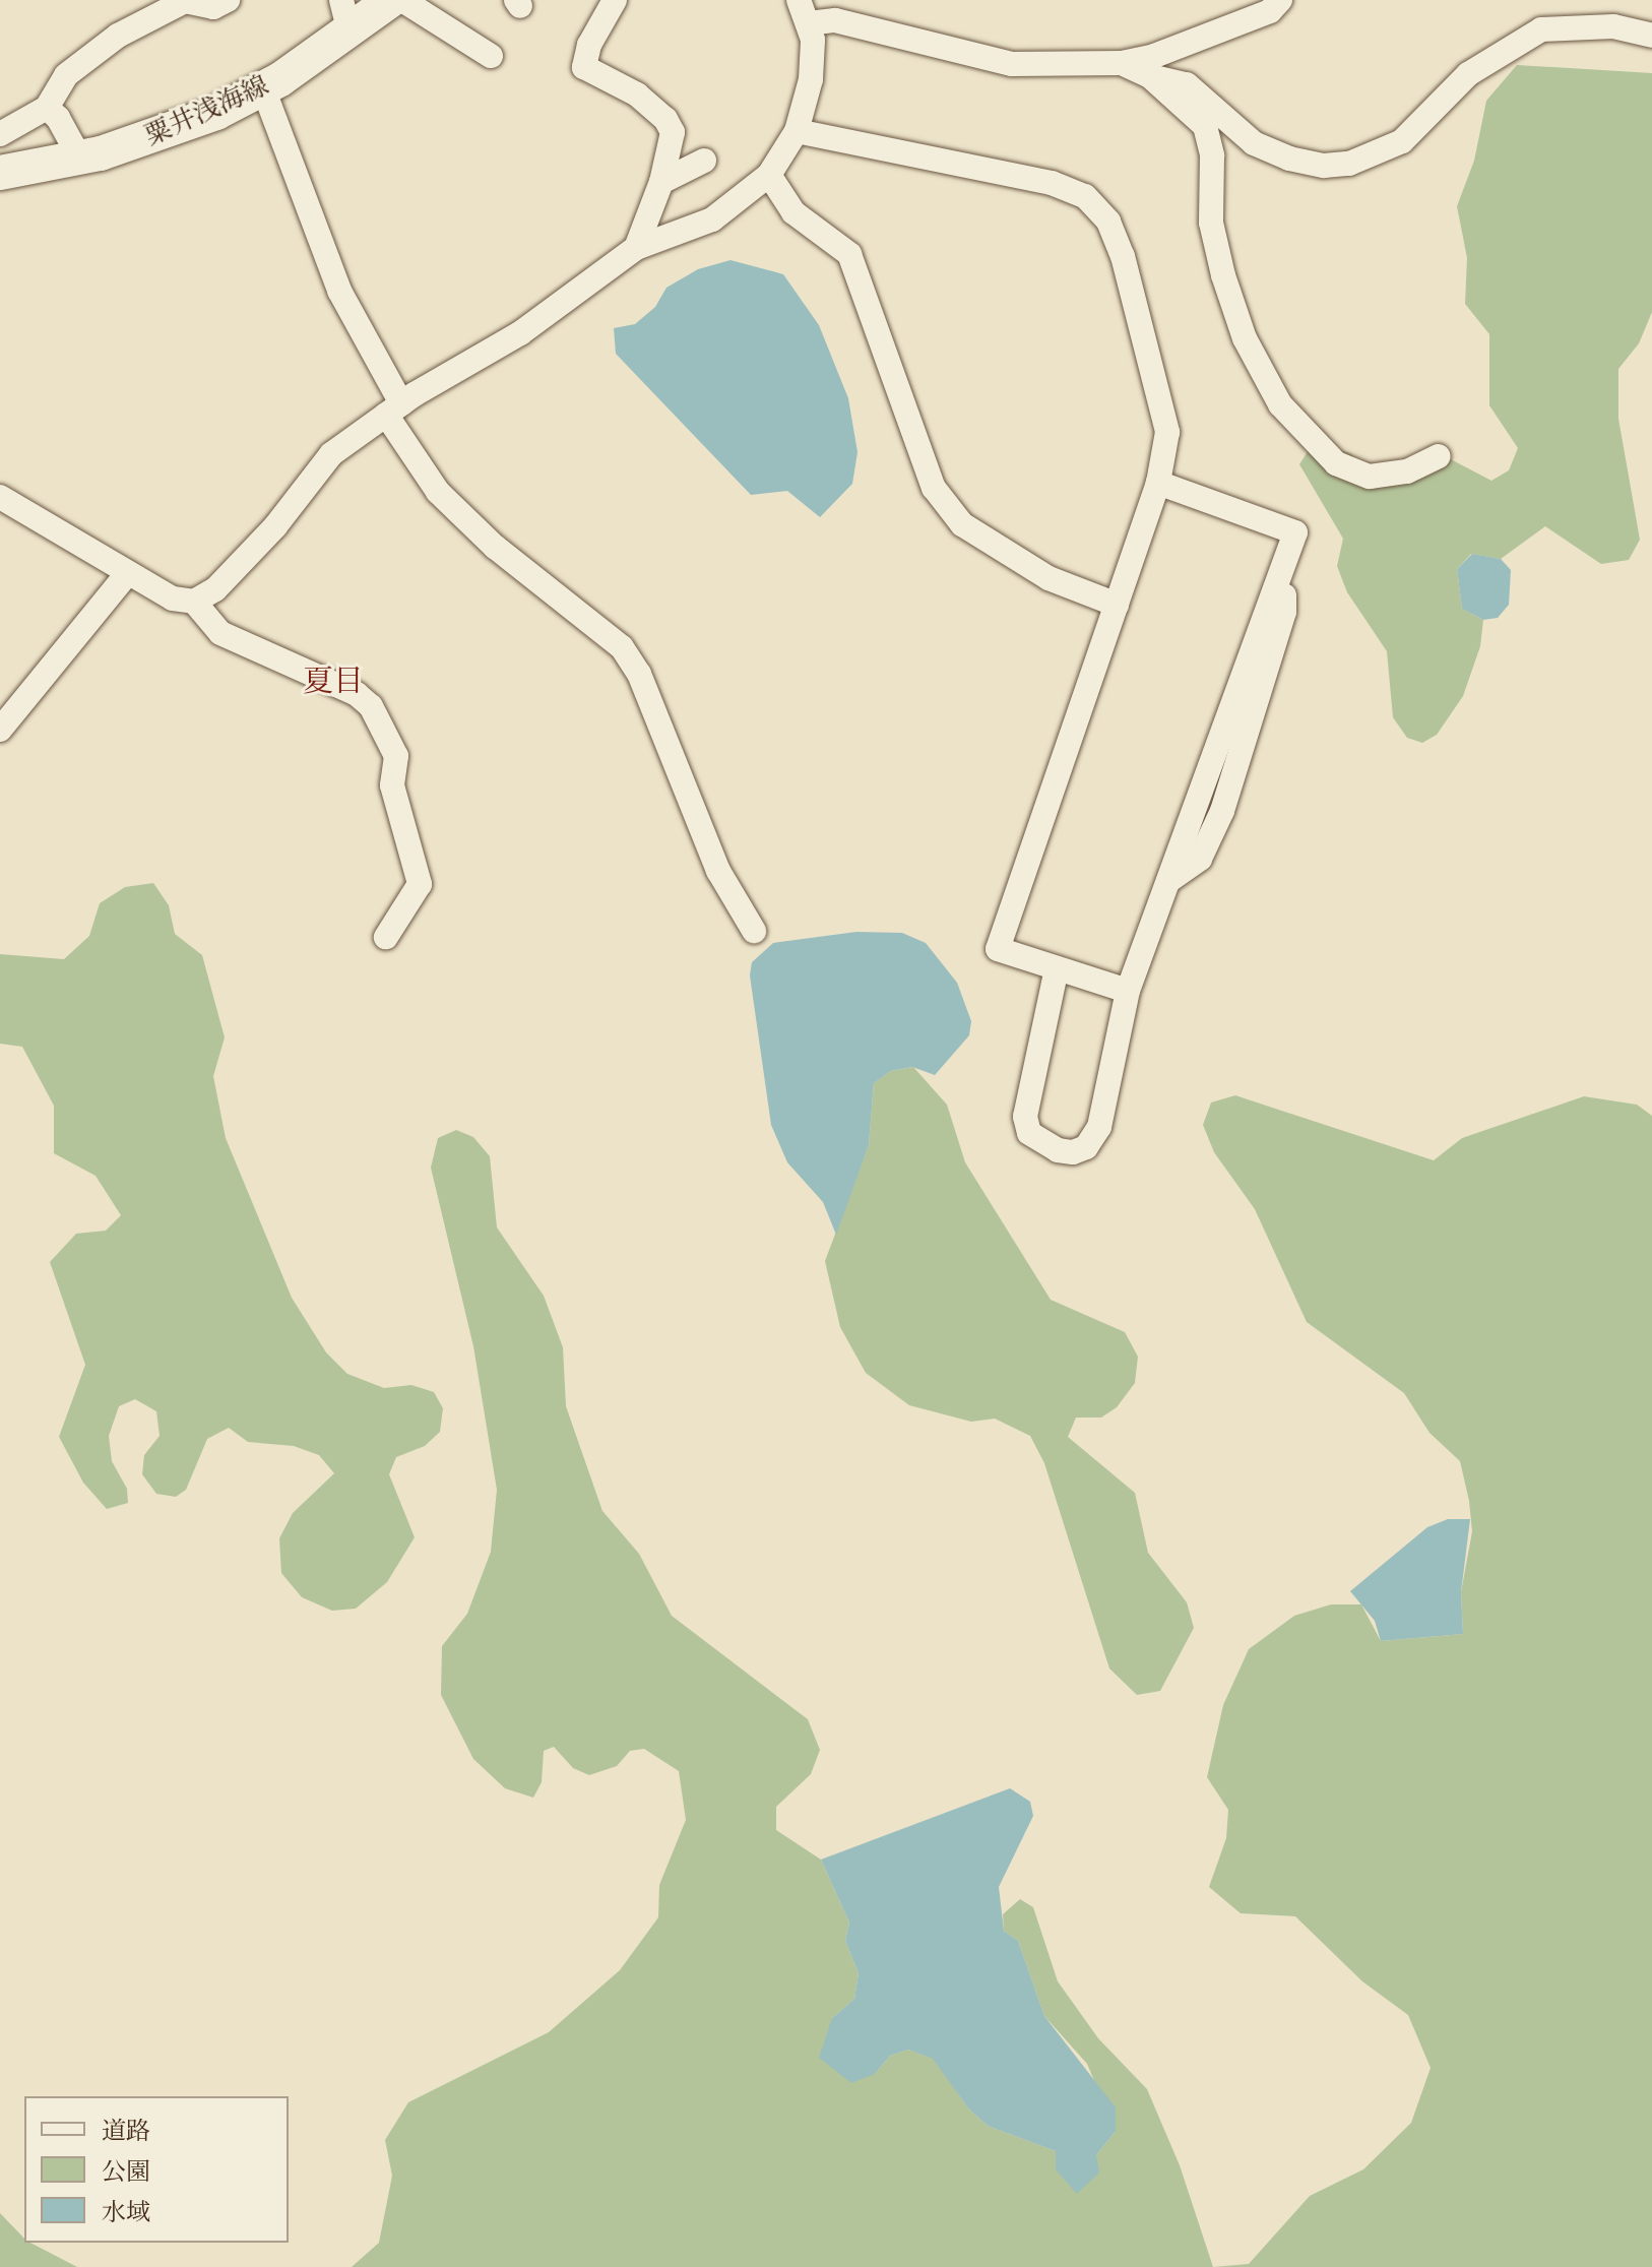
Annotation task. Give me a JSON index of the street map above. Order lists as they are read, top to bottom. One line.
{"streets":{"main road":["粟井浅海線"]},"districts":["夏目"],"legend":["道路","公園","水域"]}
